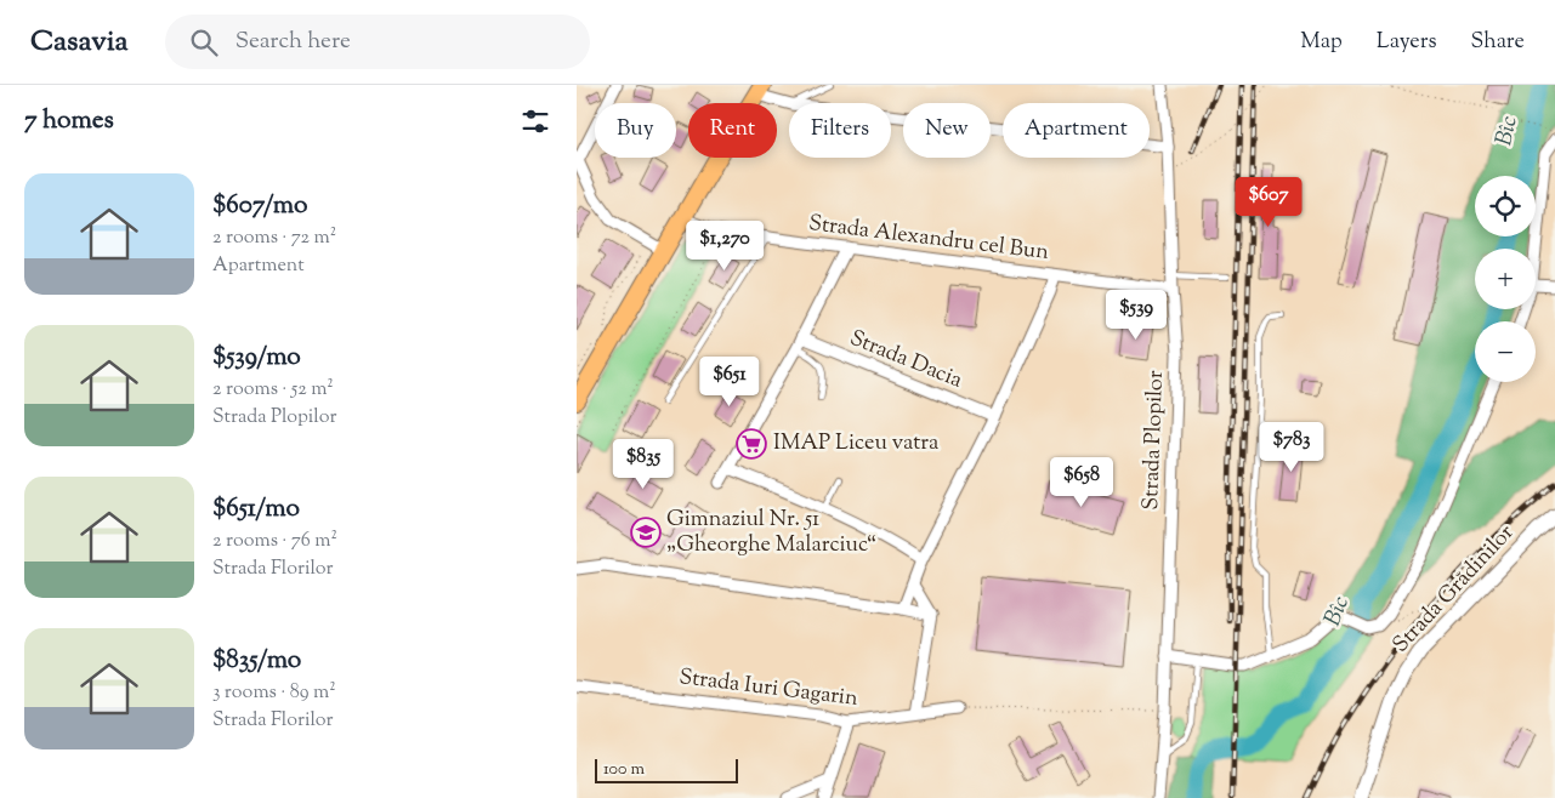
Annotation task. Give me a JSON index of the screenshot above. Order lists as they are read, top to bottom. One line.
{"streets":{"street":["Strada Alexandru cel Bun","Strada Dacia","Strada Plopilor","Strada Grădinilor","Strada Iuri Gagarin"]},"crossings":[["Strada Alexandru cel Bun","Strada Plopilor"]],"water":["Bîc"],"places":{"supermarket":["IMAP Liceu vatra"],"school or university":["Gimnaziul Nr. 51 „Gheorghe Malarciuc“"]},"scale_bar":"100 m","page":{"header":"Casavia","search":"Search here","nav":["Map","Layers","Share"],"heading":"7 homes","chip":["Buy","Rent","Filters","New","Apartment"],"list":[{"name":"$607/mo","note":"2 rooms · 72 m² · Apartment"},{"name":"$539/mo","note":"2 rooms · 52 m² · Strada Plopilor"},{"name":"$651/mo","note":"2 rooms · 76 m² · Strada Florilor"},{"name":"$835/mo","note":"3 rooms · 89 m² · Strada Florilor"}],"map_buttons":["+","−"],"price":["$607","$1,270","$539","$651","$783","$835","$658"],"scale":"100 m"}}
